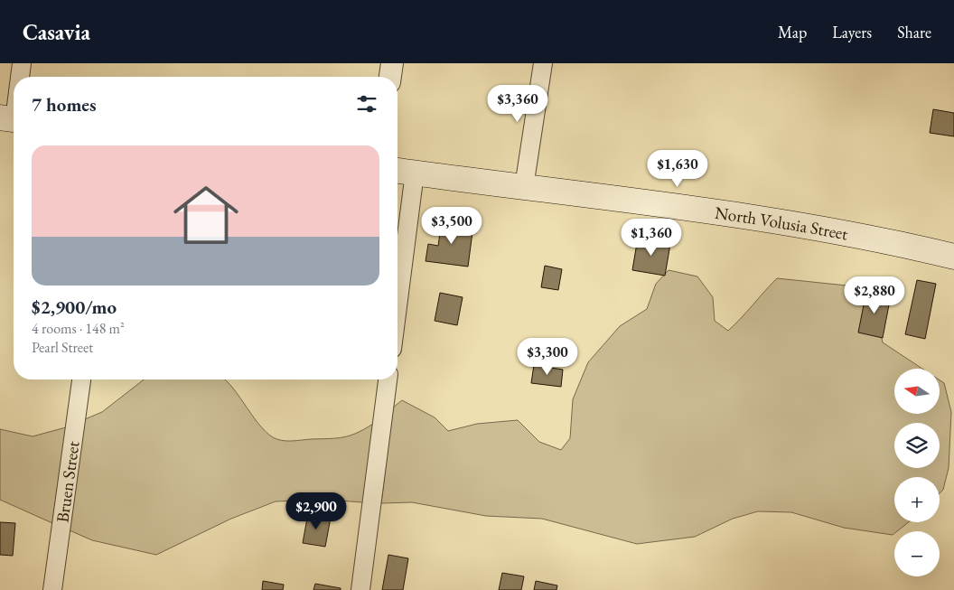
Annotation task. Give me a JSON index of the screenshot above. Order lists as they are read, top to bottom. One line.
{"streets":{"main road":["North Volusia Street"],"street":["Bruen Street"]},"north":"left","page":{"header":"Casavia","nav":["Map","Layers","Share"],"heading":"7 homes","price":["$3,360","$1,630","$3,500","$1,360","$2,880","$3,300","$2,900"],"list":[{"name":"$2,900/mo","note":"4 rooms · 148 m² · Pearl Street"}],"map_buttons":["+","−"]}}
